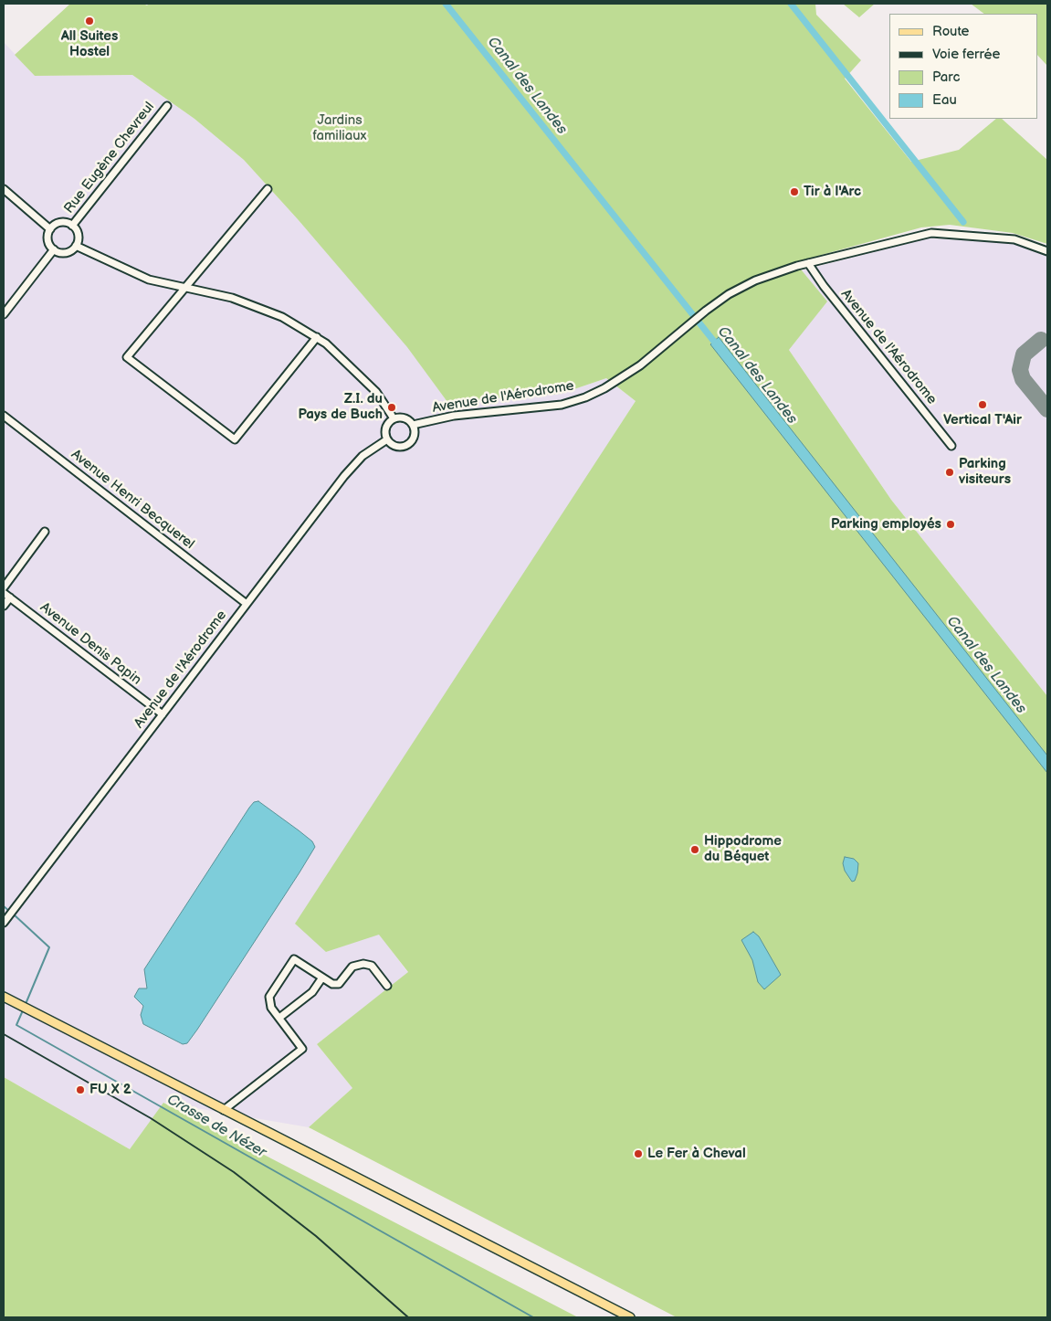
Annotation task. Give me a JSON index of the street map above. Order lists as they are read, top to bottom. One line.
{"streets":{"street":["Rue Eugène Chevreul","Avenue de l'Aérodrome","Avenue Henri Becquerel","Avenue Denis Papin"]},"crossings":[["Avenue de l'Aérodrome","Avenue Henri Becquerel"],["Avenue de l'Aérodrome","Avenue Denis Papin"]],"water":["Canal des Landes","Crasse de Nézer"],"parks":["Jardins familiaux"],"places":["All Suites Hostel","Tir à l'Arc","Vertical T'Air","Z.I. du Pays de Buch","Parking visiteurs","Parking employés","Hippodrome du Béquet","FU X 2","Le Fer à Cheval"],"legend":["Route","Voie ferrée","Parc","Eau"]}
